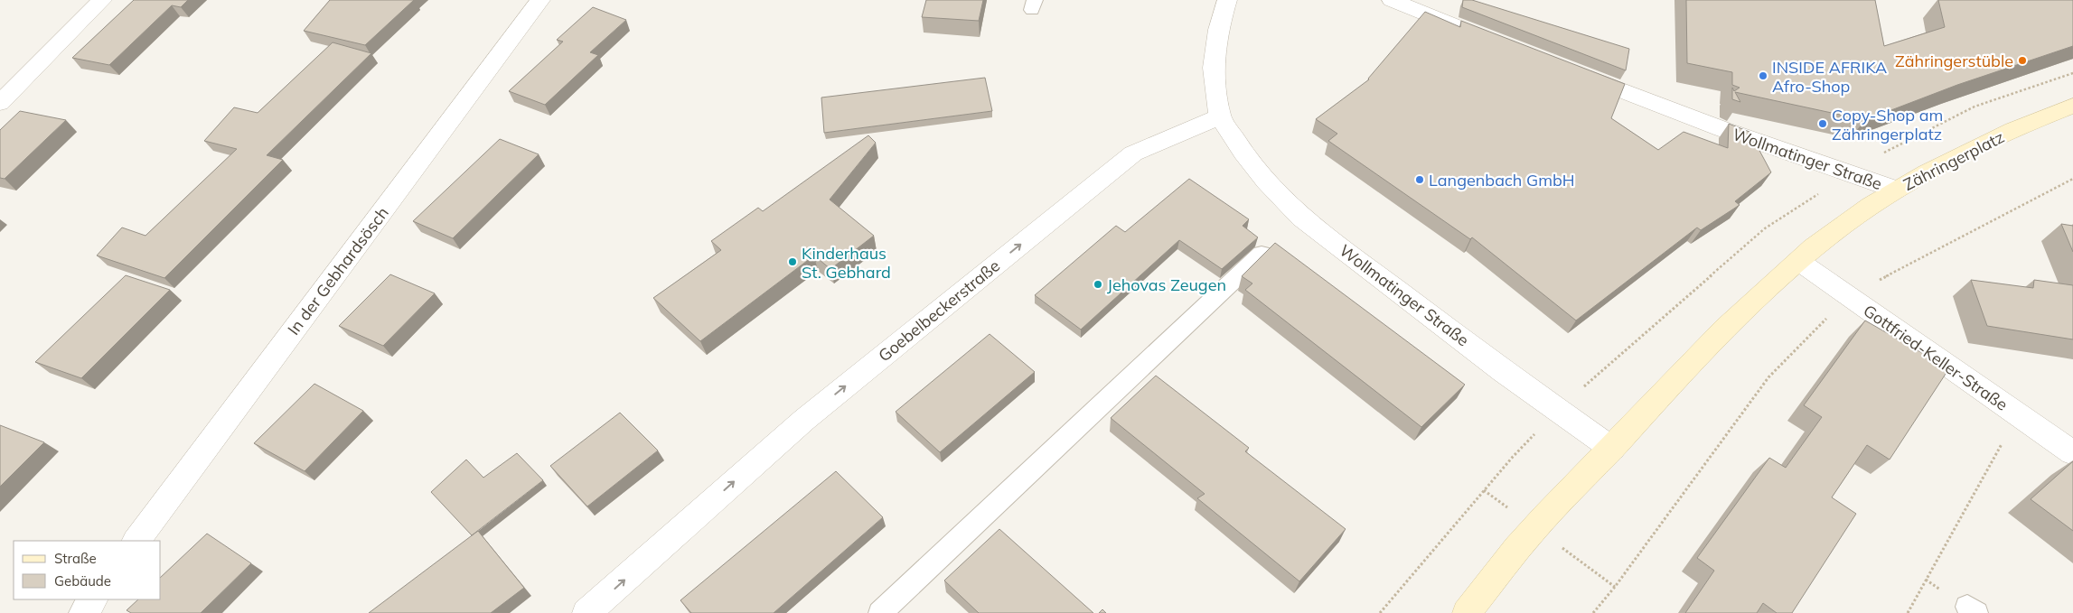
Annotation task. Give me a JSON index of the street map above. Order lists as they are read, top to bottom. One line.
{"streets":{"main road":["Zähringerplatz"],"street":["Wollmatinger Straße","In der Gebhardsösch","Goebelbeckerstraße","Gottfried-Keller-Straße"]},"crossings":[["Wollmatinger Straße","Zähringerplatz"],["Wollmatinger Straße","Goebelbeckerstraße"],["Zähringerplatz","Gottfried-Keller-Straße"]],"one_way":["Goebelbeckerstraße"],"places":["Zähringerstüble","INSIDE AFRIKA Afro-Shop","Copy-Shop am Zähringerplatz","Langenbach GmbH","Kinderhaus St. Gebhard","Jehovas Zeugen"],"legend":["Straße","Gebäude"]}
